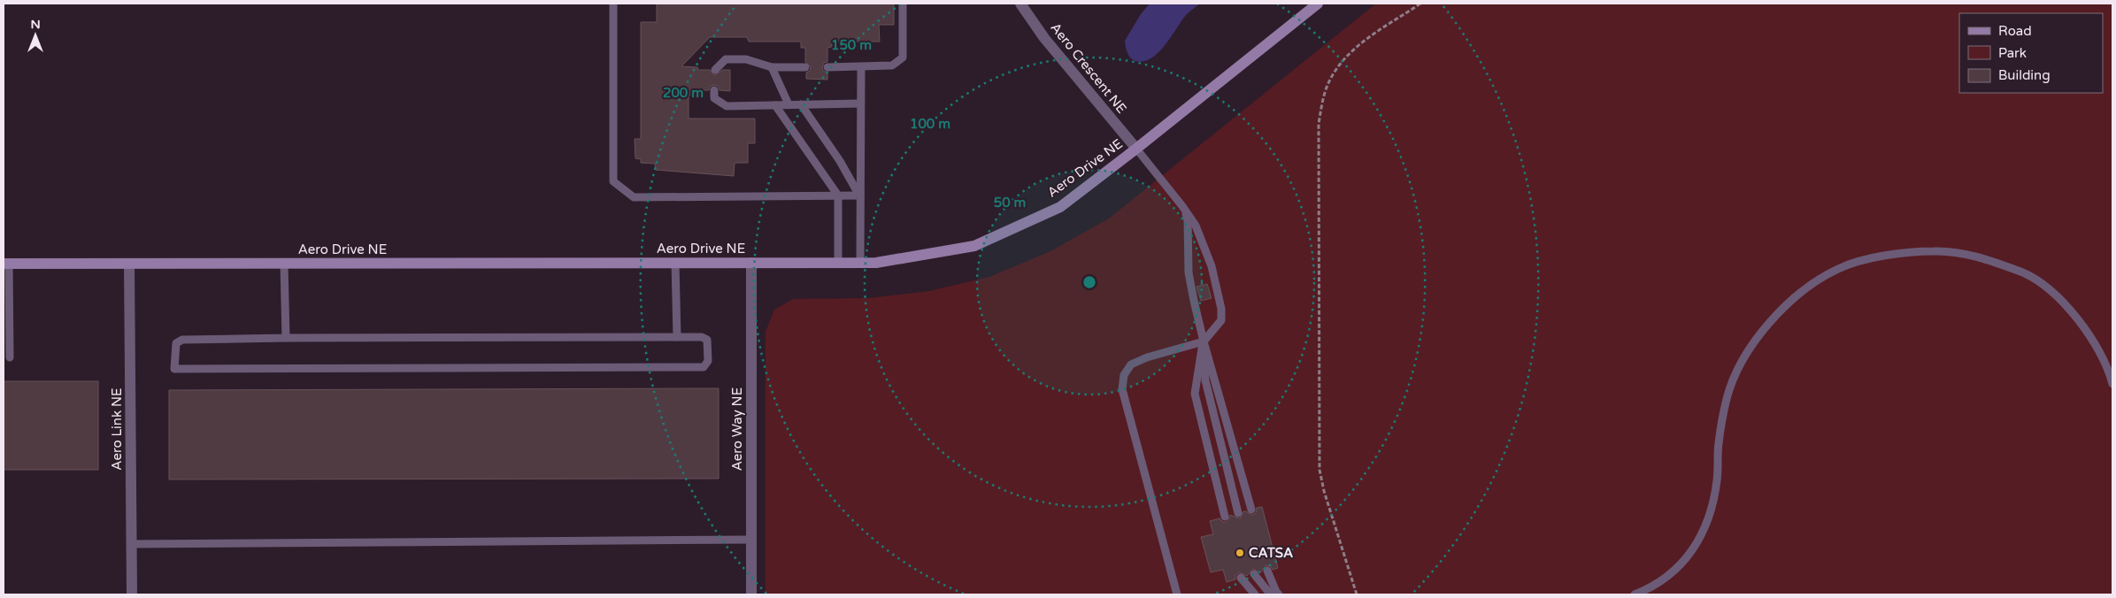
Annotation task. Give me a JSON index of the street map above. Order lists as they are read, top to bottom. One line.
{"streets":{"street":["Aero Crescent NE","Aero Drive NE","Aero Link NE","Aero Way NE"]},"crossings":[["Aero Crescent NE","Aero Drive NE"],["Aero Drive NE","Aero Link NE"],["Aero Drive NE","Aero Way NE"]],"places":["CATSA"],"legend":["Road","Park","Building"],"north":"top","rings":["150 m","200 m","100 m","50 m"]}
